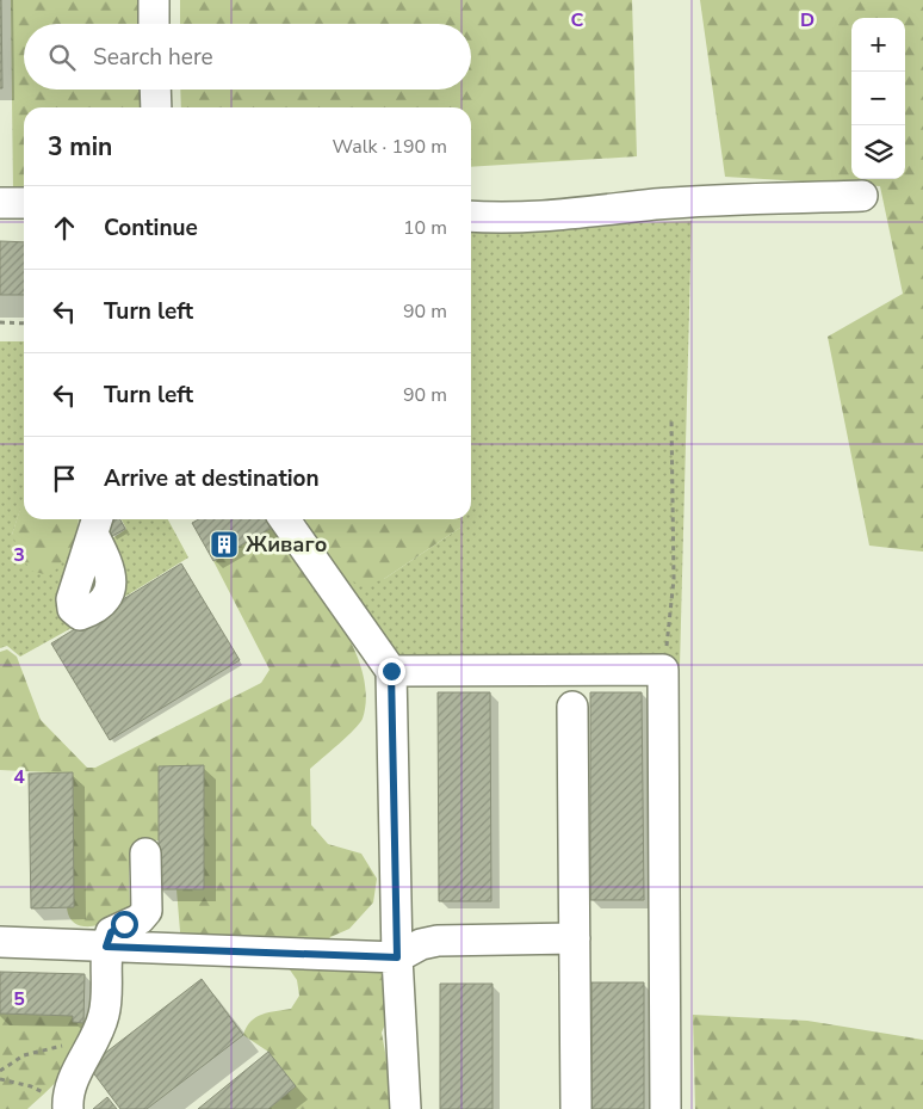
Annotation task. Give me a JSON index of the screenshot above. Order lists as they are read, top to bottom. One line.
{"places":{"building":["Живаго"]},"page":{"map_buttons":["+","−"],"search":"Search here","heading":["3 min","Walk · 190 m"],"list":[["Continue","10 m"],["Turn left","90 m"],["Turn left","90 m"],"Arrive at destination"]},"grid":{"columns":["C","D"],"rows":["3","4","5"]}}
